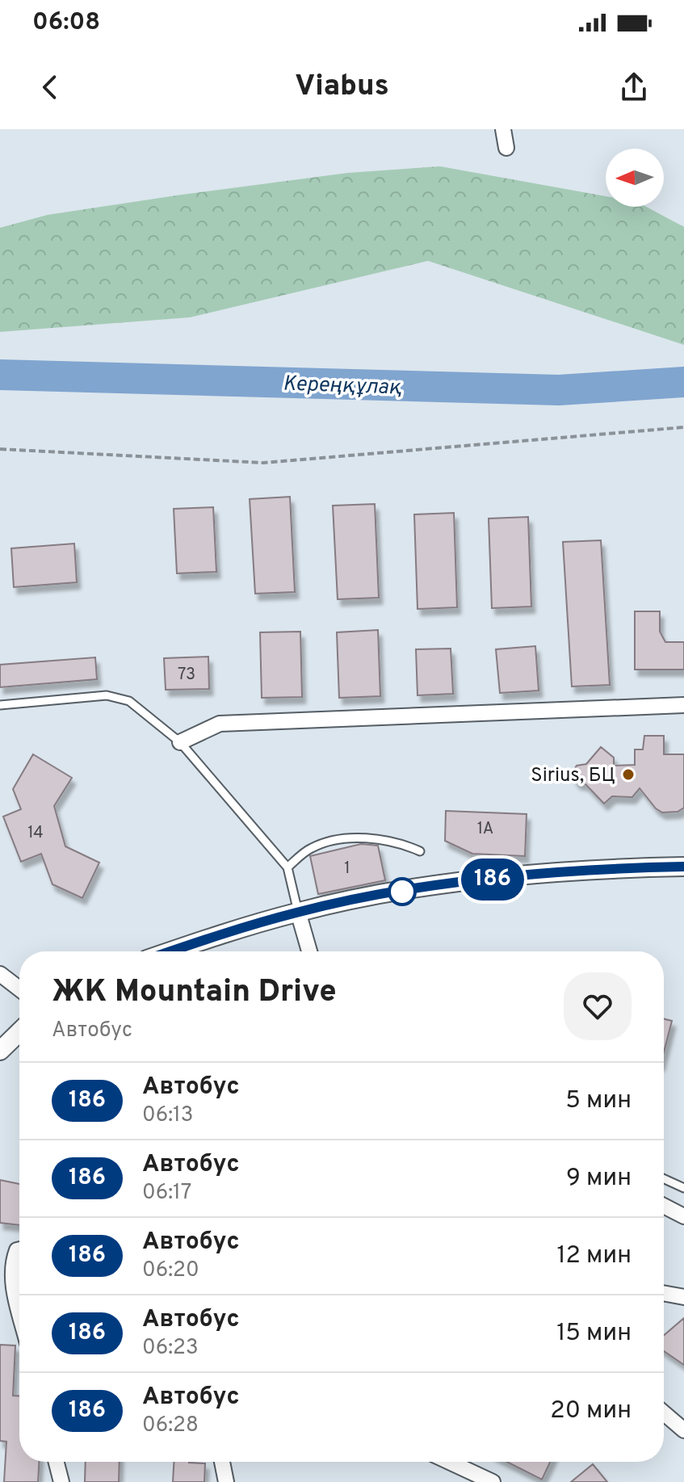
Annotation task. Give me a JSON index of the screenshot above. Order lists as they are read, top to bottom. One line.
{"water":["Кереңқұлақ"],"places":["Sirius, БЦ"],"lines":["bus line 186"],"house_numbers":["73","1А","14","1"],"north":"left","page":{"status":"06:08","header":"Viabus","on_map":"186","heading":["ЖК Mountain Drive","Автобус"],"list":[{"mark":"186","name":"Автобус","note":"06:13","value":"5 мин"},{"mark":"186","name":"Автобус","note":"06:17","value":"9 мин"},{"mark":"186","name":"Автобус","note":"06:20","value":"12 мин"},{"mark":"186","name":"Автобус","note":"06:23","value":"15 мин"},{"mark":"186","name":"Автобус","note":"06:28","value":"20 мин"}]}}
